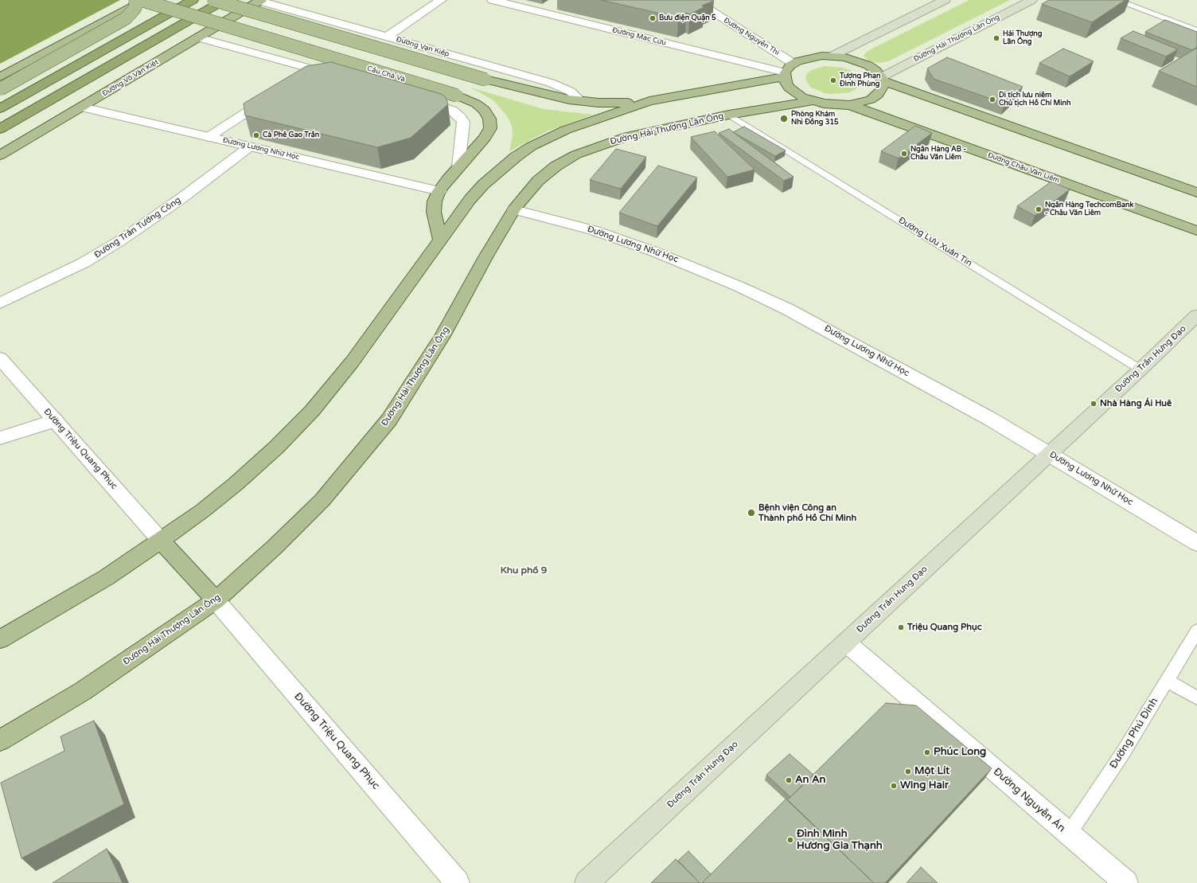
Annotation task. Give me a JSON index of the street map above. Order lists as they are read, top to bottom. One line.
{"streets":{"main road":["Đường Hải Thượng Lãn Ông","Cầu Chà Và","Đường Võ Văn Kiệt","Đường Châu Văn Liêm","Đường Trần Hưng Đạo"],"street":["Đường Mạc Cửu","Đường Nguyễn Thi","Đường Vạn Kiếp","Đường Lương Nhữ Học","Đường Trần Tướng Công","Đường Triệu Quang Phục","Đường Nguyễn Án"],"lane":["Đường Lưu Xuân Tín","Đường Phú Đinh"]},"crossings":[["Đường Hải Thượng Lãn Ông","Đường Lương Nhữ Học"],["Đường Hải Thượng Lãn Ông","Đường Lưu Xuân Tín"],["Đường Hải Thượng Lãn Ông","Đường Triệu Quang Phục"],["Đường Vạn Kiếp","Đường Võ Văn Kiệt"],["Cầu Chà Và","Đường Lương Nhữ Học"],["Đường Võ Văn Kiệt","Đường Lương Nhữ Học"],["Đường Lương Nhữ Học","Đường Trần Tướng Công"],["Đường Lương Nhữ Học","Đường Trần Hưng Đạo"],["Đường Lưu Xuân Tín","Đường Trần Hưng Đạo"],["Đường Trần Hưng Đạo","Đường Nguyễn Án"],["Đường Phú Đinh","Đường Nguyễn Án"]],"districts":["Khu phố 9"],"places":["Bưu điện Quận 5","Hải Thượng Lãn Ông","Tượng Phan Đình Phùng","Di tích lưu niệm Chủ tịch Hồ Chí Minh","Phòng Khám Nhi Đồng 315","Cà Phê Gao Trần","Ngân Hàng AB - Châu Văn Liêm","Ngân Hàng TechcomBank - Châu Văn Liêm","Nhà Hàng Ái Huê","Bệnh viện Công an Thành phố Hồ Chí Minh","Triệu Quang Phục","Phúc Long","Một Lít","An An","Wing Hair","Đình Minh Hương Gia Thạnh"]}
